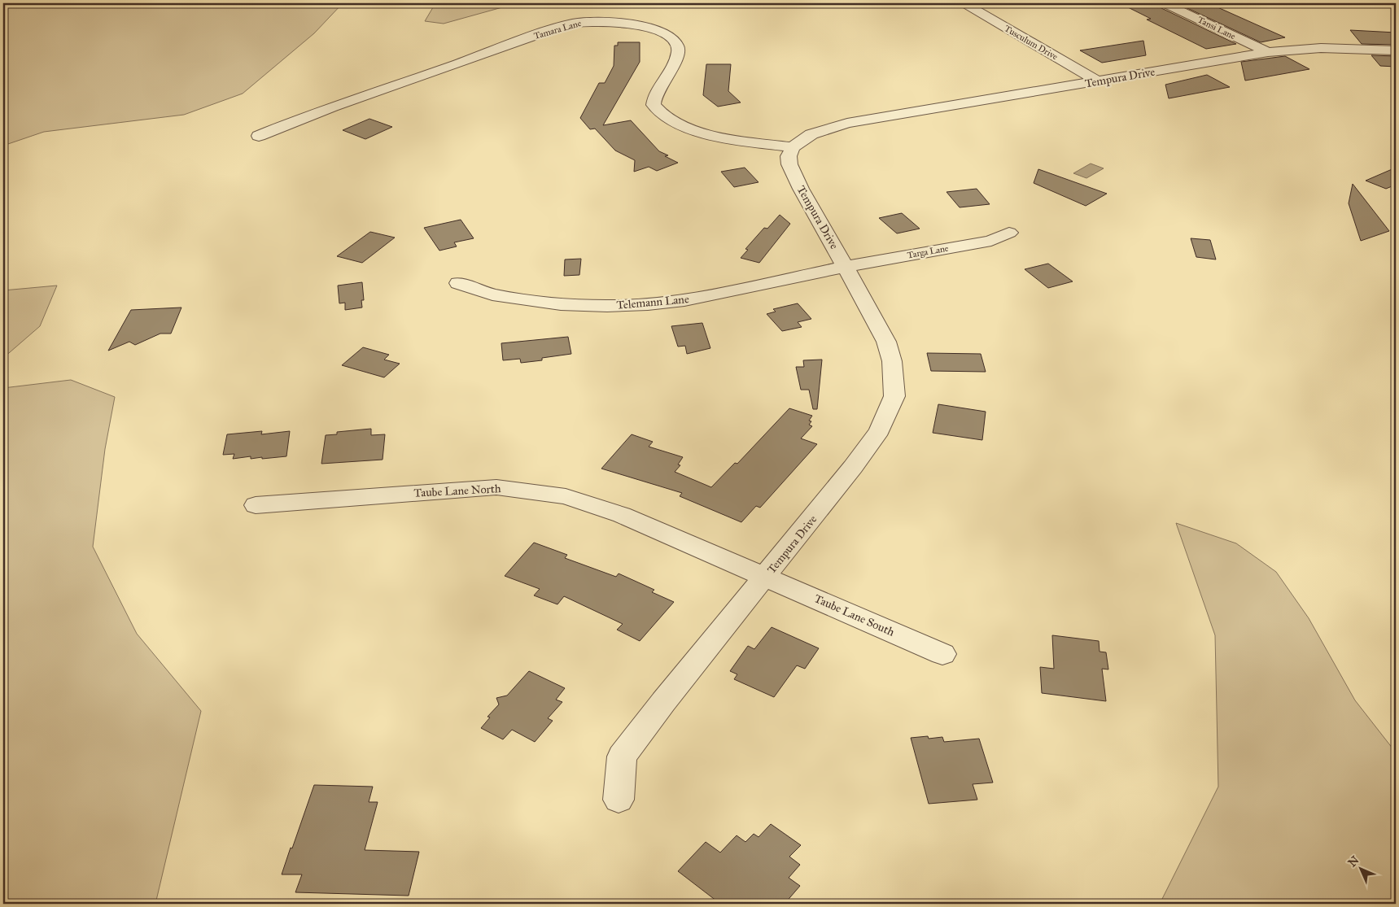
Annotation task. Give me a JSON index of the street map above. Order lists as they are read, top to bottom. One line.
{"streets":{"street":["Tansi Lane","Tamara Lane","Tusculum Drive","Tempura Drive","Targa Lane","Telemann Lane","Taube Lane North","Taube Lane South"]},"crossings":[["Tansi Lane","Tempura Drive"],["Tamara Lane","Tempura Drive"],["Tusculum Drive","Tempura Drive"],["Tempura Drive","Targa Lane"],["Tempura Drive","Telemann Lane"],["Tempura Drive","Taube Lane North"],["Tempura Drive","Taube Lane South"],["Targa Lane","Telemann Lane"],["Taube Lane North","Taube Lane South"]],"north":"top left"}
